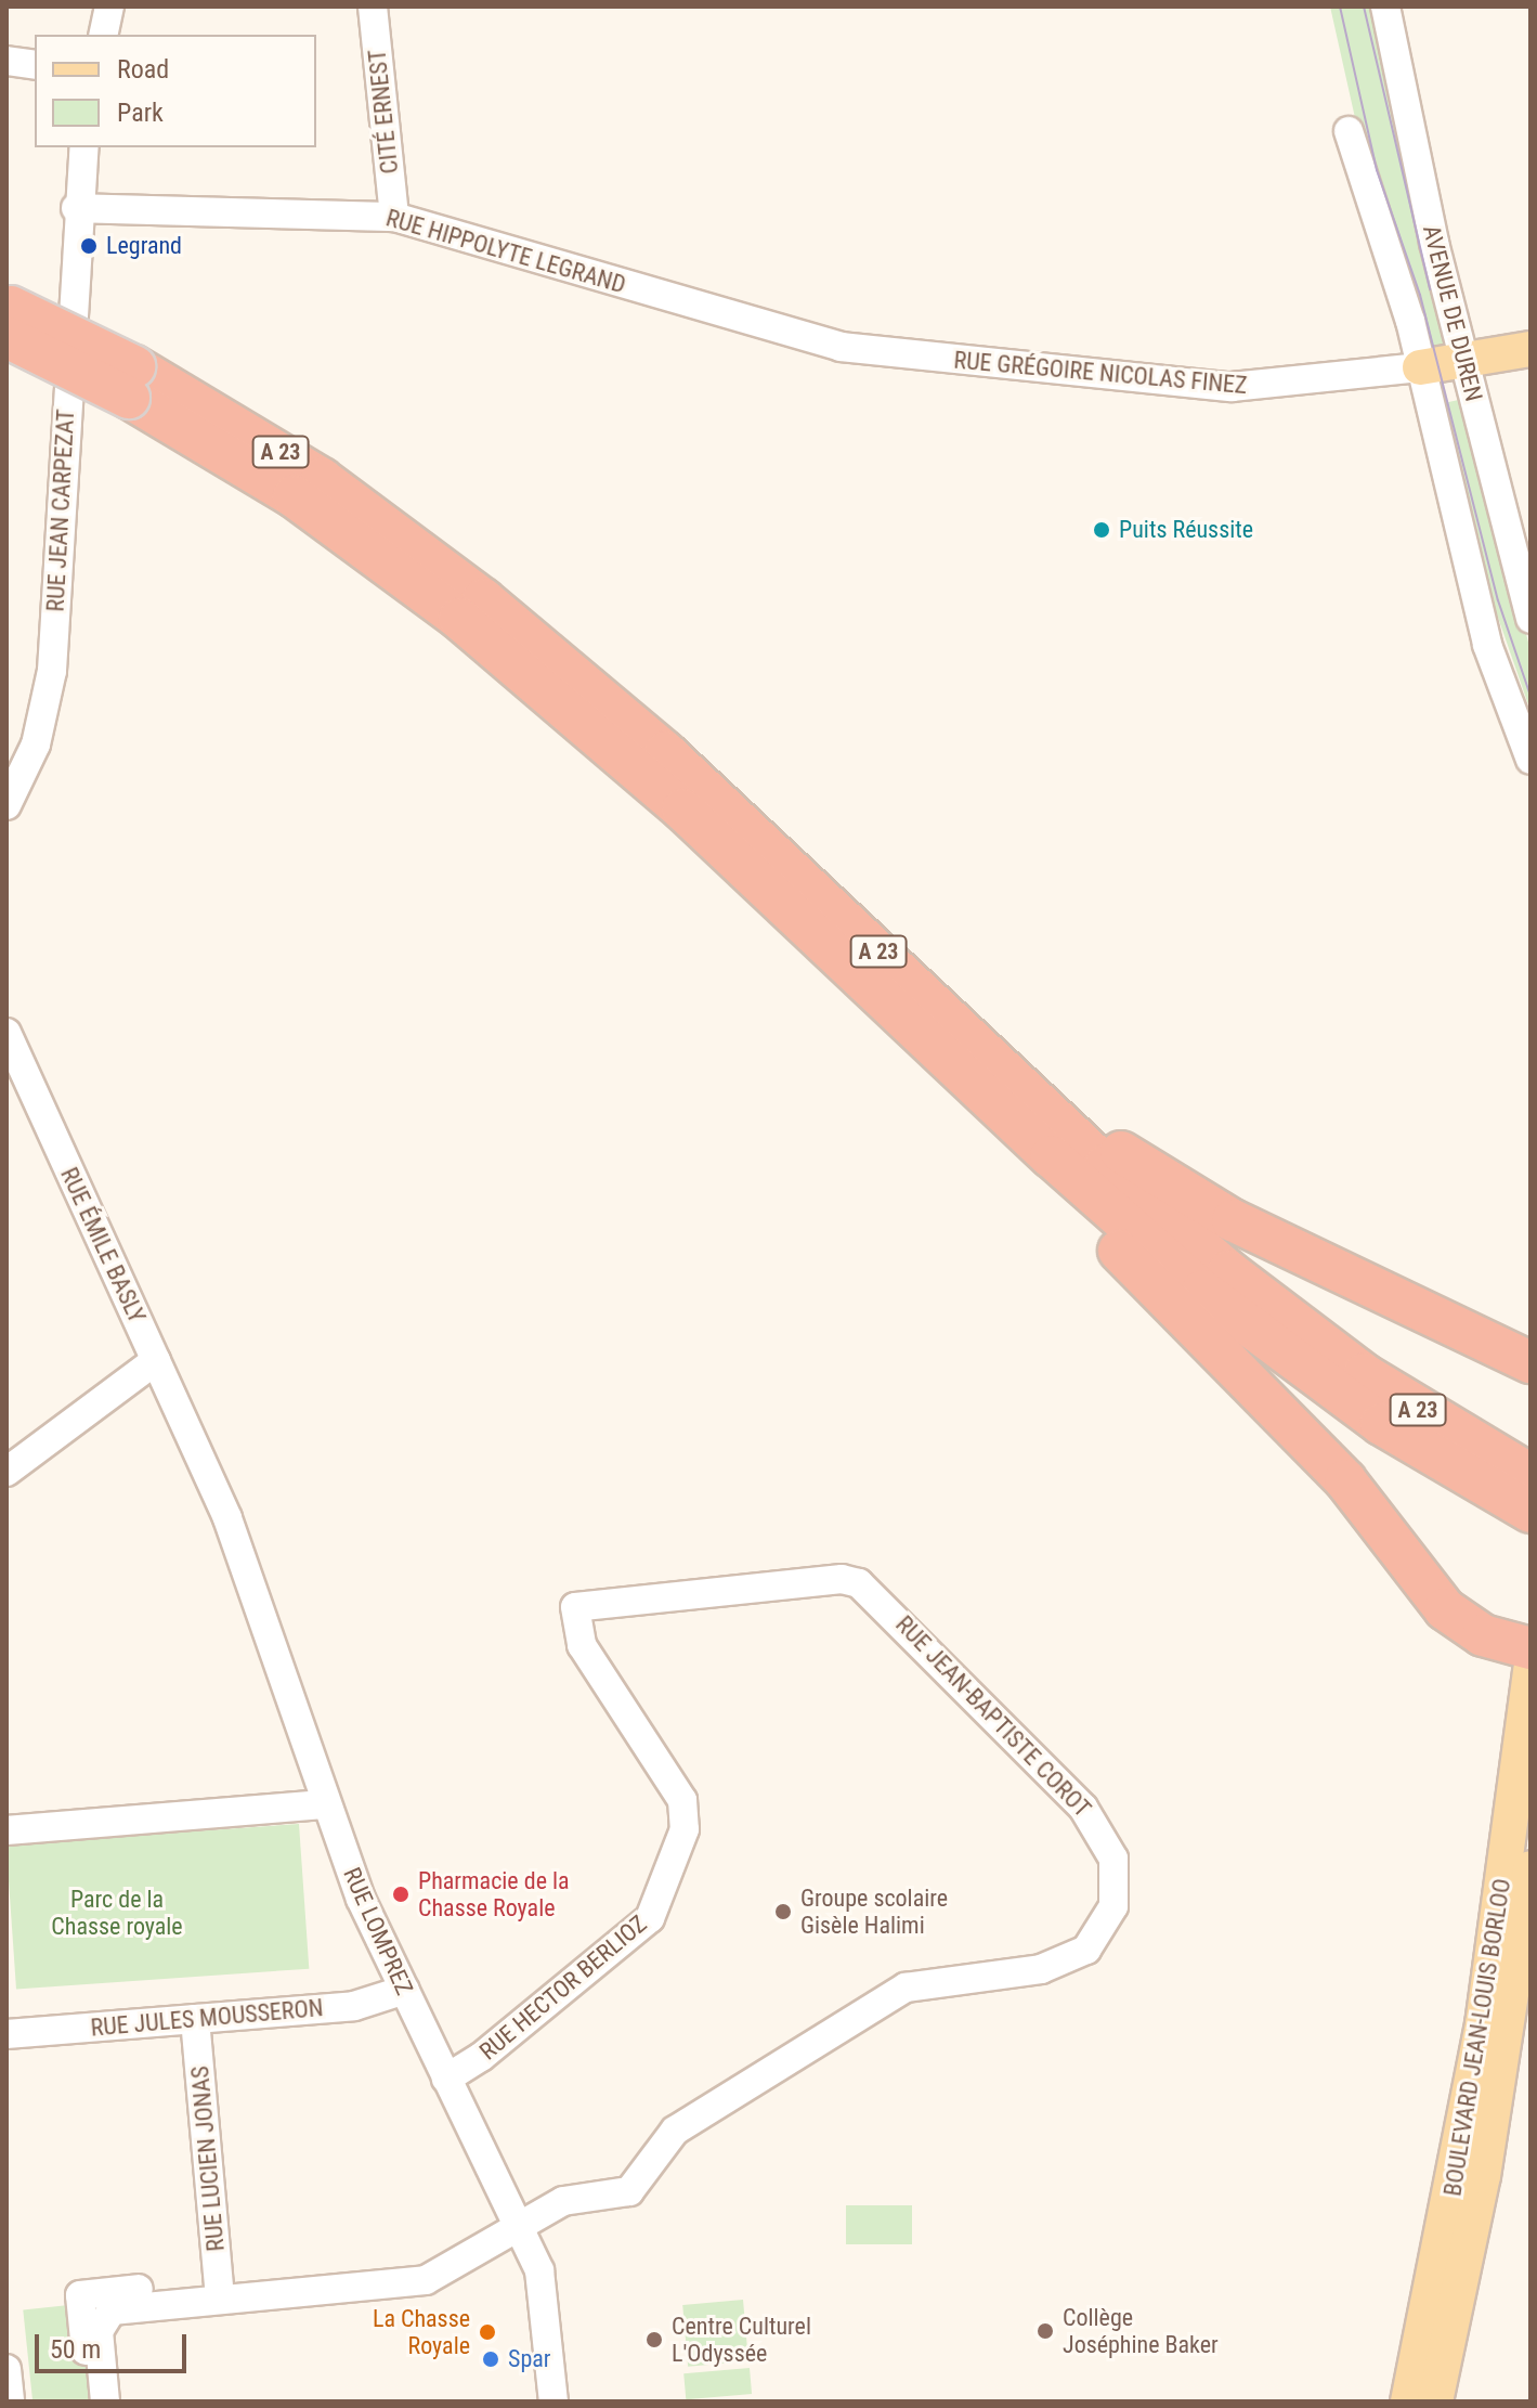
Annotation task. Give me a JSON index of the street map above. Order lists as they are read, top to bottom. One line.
{"streets":{"highway":["A 23"],"main road":["RUE GRÉGOIRE NICOLAS FINEZ","BOULEVARD JEAN-LOUIS BORLOO"],"street":["CITÉ ERNEST","RUE HIPPOLYTE LEGRAND","AVENUE DE DUREN","RUE JEAN CARPEZAT","RUE ÉMILE BASLY","RUE JEAN-BAPTISTE COROT","RUE LOMPREZ","RUE HECTOR BERLIOZ","RUE JULES MOUSSERON","RUE LUCIEN JONAS"]},"crossings":[["CITÉ ERNEST","RUE HIPPOLYTE LEGRAND"],["RUE HIPPOLYTE LEGRAND","RUE GRÉGOIRE NICOLAS FINEZ"],["RUE HIPPOLYTE LEGRAND","RUE JEAN CARPEZAT"],["AVENUE DE DUREN","RUE GRÉGOIRE NICOLAS FINEZ"],["RUE ÉMILE BASLY","RUE LOMPREZ"],["RUE JEAN-BAPTISTE COROT","RUE LOMPREZ"],["RUE JEAN-BAPTISTE COROT","RUE HECTOR BERLIOZ"],["RUE LOMPREZ","RUE HECTOR BERLIOZ"],["RUE LOMPREZ","RUE JULES MOUSSERON"],["RUE JULES MOUSSERON","RUE LUCIEN JONAS"]],"parks":["Parc de la Chasse royale"],"places":["Legrand","Puits Réussite","Pharmacie de la Chasse Royale","Groupe scolaire Gisèle Halimi","Collège Joséphine Baker","La Chasse Royale","Centre Culturel L'Odyssée","Spar"],"legend":["Road","Park"],"scale_bar":"50 m"}
